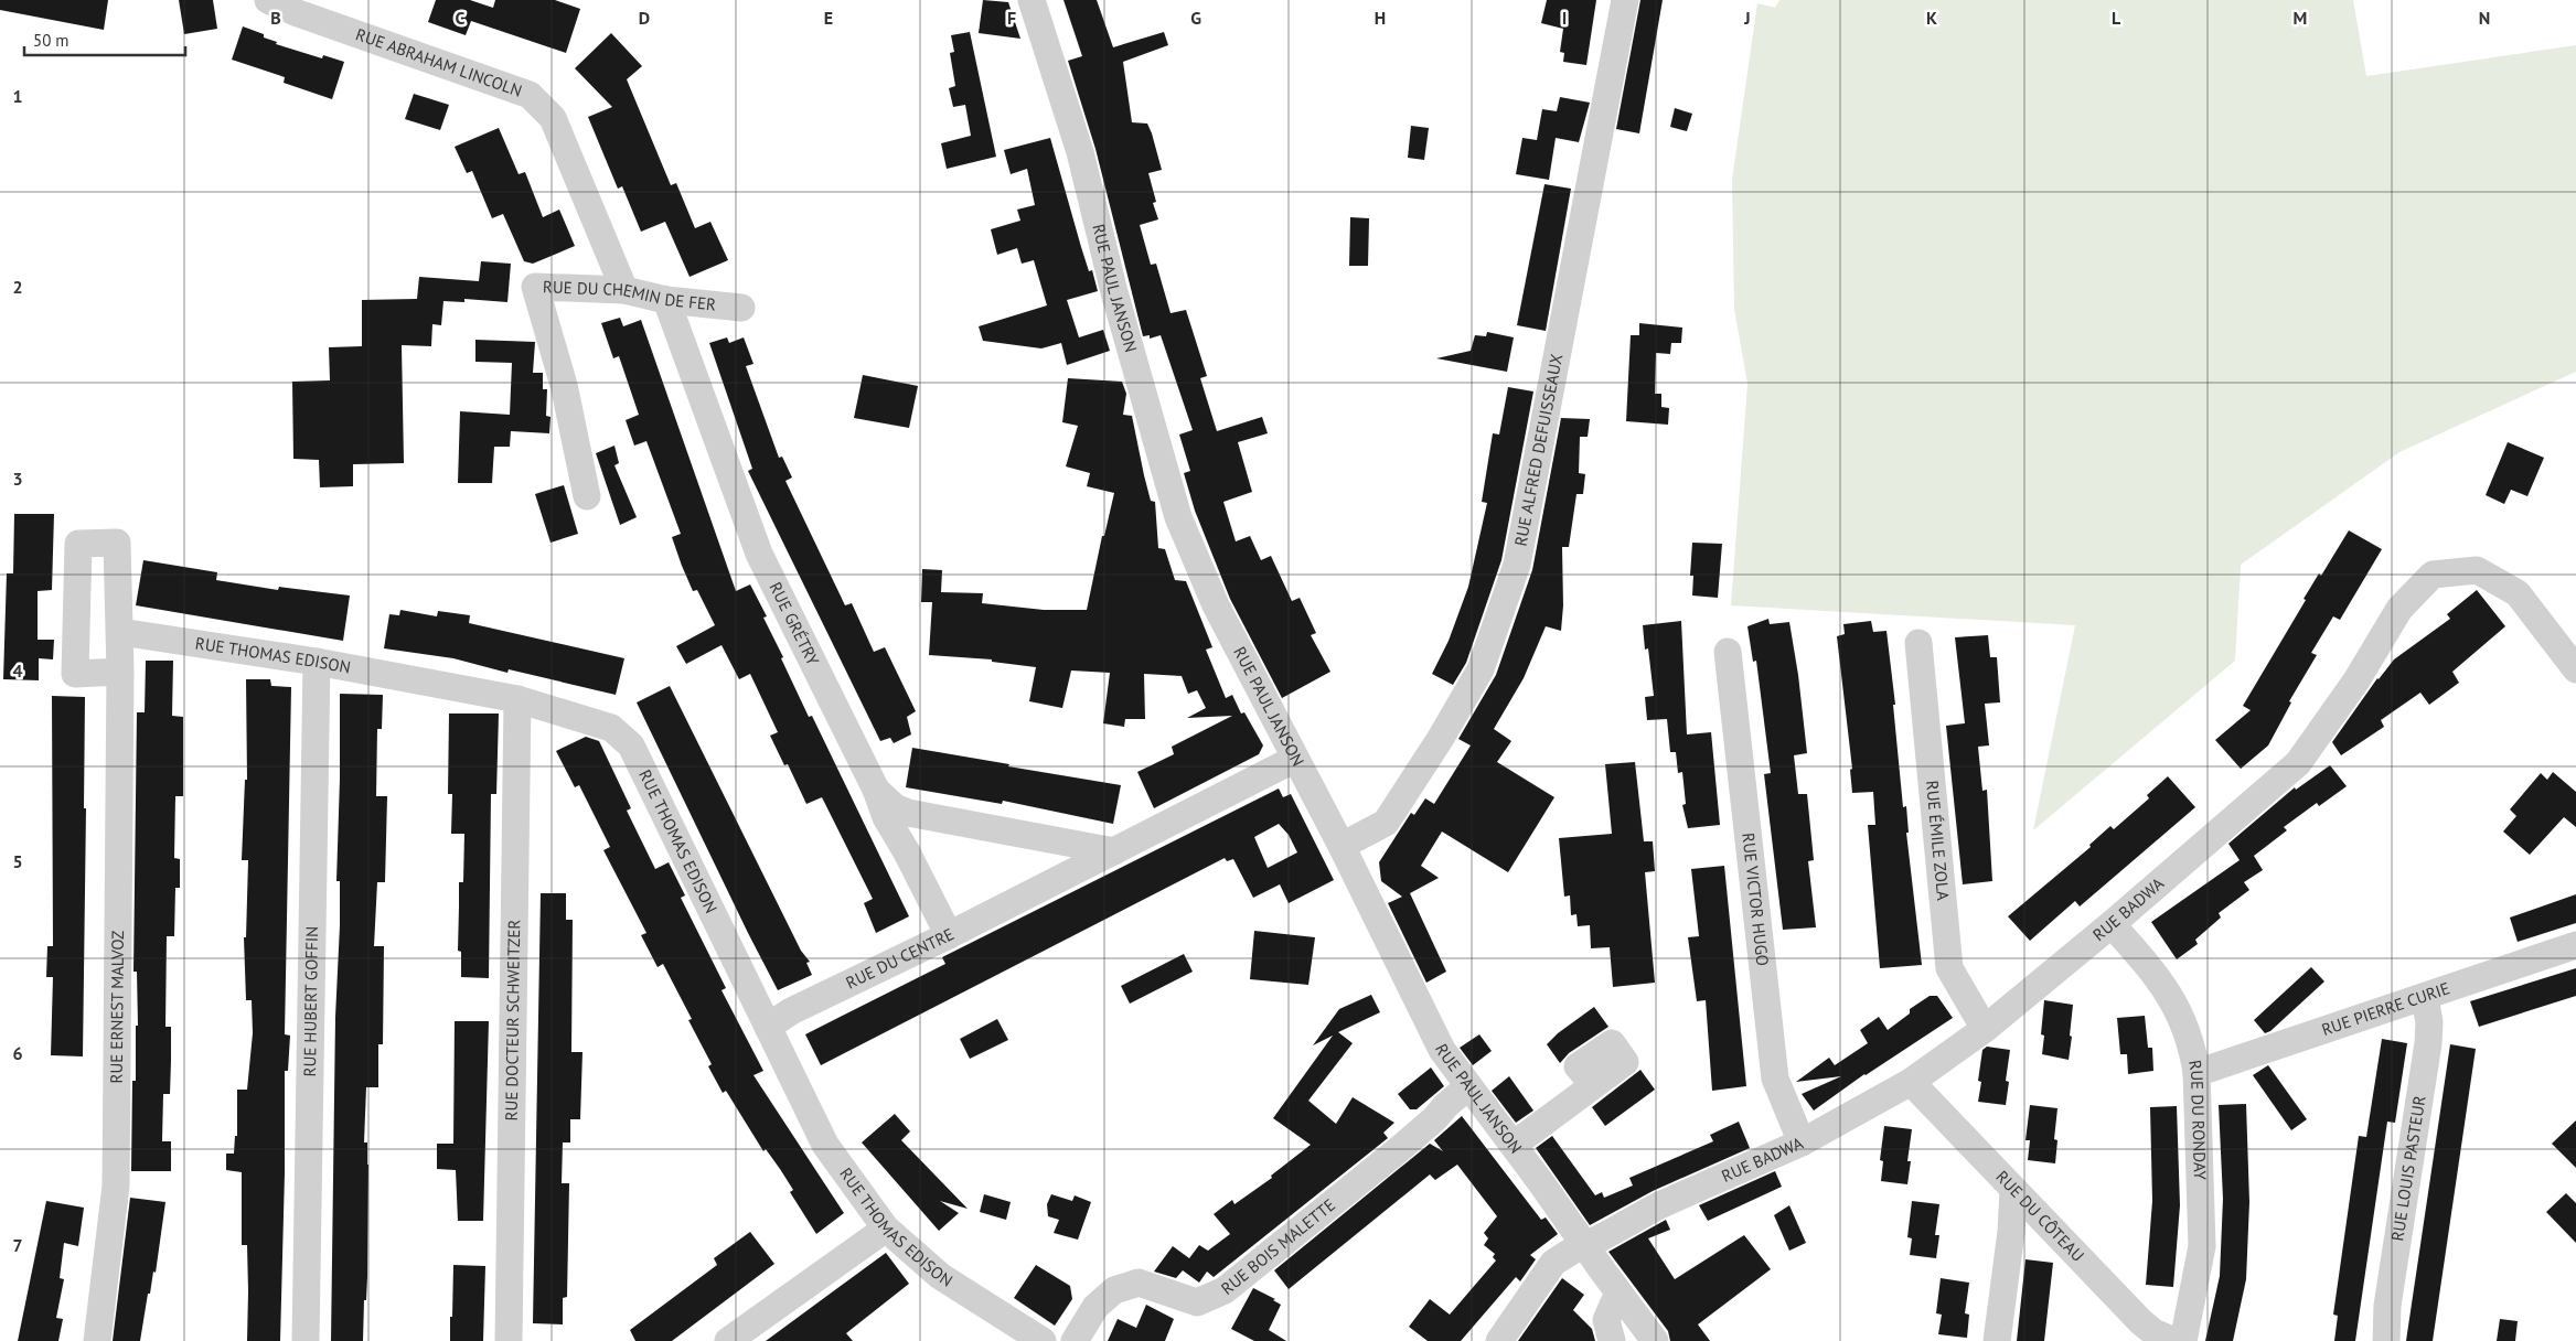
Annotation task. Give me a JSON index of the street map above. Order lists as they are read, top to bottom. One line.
{"streets":{"street":["RUE ABRAHAM LINCOLN","RUE PAUL JANSON","RUE DU CHEMIN DE FER","RUE ALFRED DEFUISSEAUX","RUE GRÉTRY","RUE THOMAS EDISON","RUE ÉMILE ZOLA","RUE VICTOR HUGO","RUE BADWA","RUE DU CENTRE","RUE HUBERT GOFFIN","RUE ERNEST MALVOZ","RUE PIERRE CURIE","RUE DOCTEUR SCHWEITZER","RUE DU RONDAY","RUE LOUIS PASTEUR","RUE DU CÔTEAU","RUE BOIS MALETTE"]},"crossings":[["RUE ABRAHAM LINCOLN","RUE DU CHEMIN DE FER"],["RUE PAUL JANSON","RUE ALFRED DEFUISSEAUX"],["RUE PAUL JANSON","RUE BADWA"],["RUE PAUL JANSON","RUE DU CENTRE"],["RUE PAUL JANSON","RUE BOIS MALETTE"],["RUE DU CHEMIN DE FER","RUE GRÉTRY"],["RUE GRÉTRY","RUE DU CENTRE"],["RUE THOMAS EDISON","RUE DU CENTRE"],["RUE THOMAS EDISON","RUE HUBERT GOFFIN"],["RUE THOMAS EDISON","RUE ERNEST MALVOZ"],["RUE THOMAS EDISON","RUE DOCTEUR SCHWEITZER"],["RUE ÉMILE ZOLA","RUE BADWA"],["RUE VICTOR HUGO","RUE BADWA"],["RUE BADWA","RUE DU RONDAY"],["RUE BADWA","RUE DU CÔTEAU"],["RUE PIERRE CURIE","RUE DU RONDAY"],["RUE PIERRE CURIE","RUE LOUIS PASTEUR"]],"scale_bar":"50 m","grid":{"columns":["B","C","D","E","F","G","H","I","J","K","L","M","N"],"rows":["1","2","3","4","5","6","7"]}}
